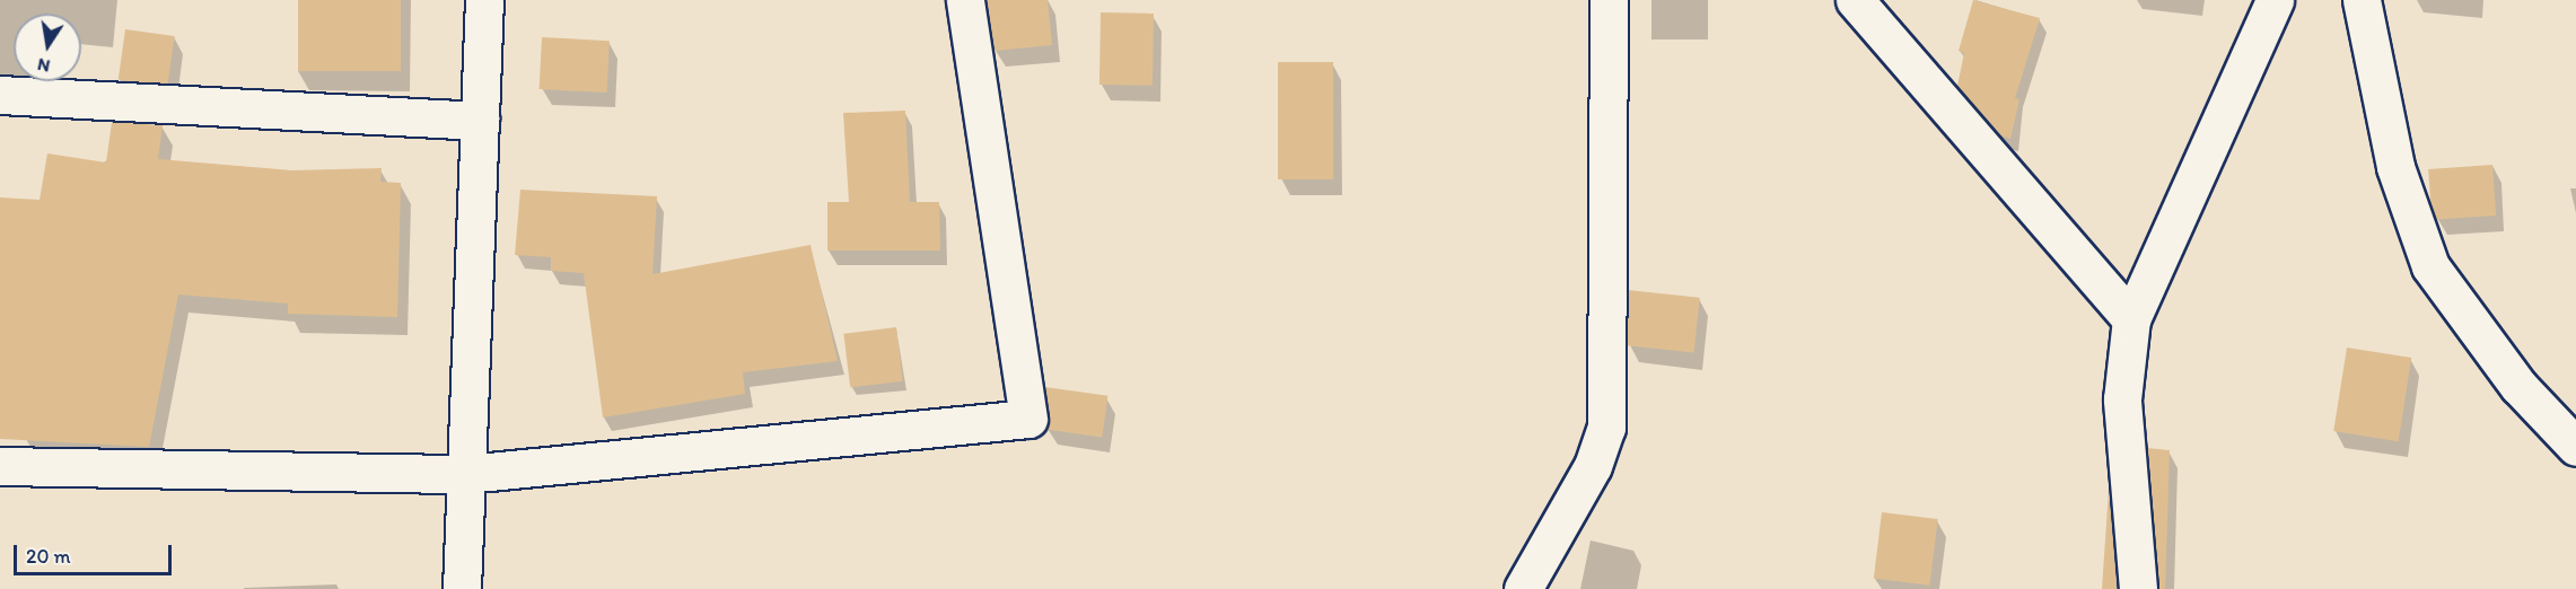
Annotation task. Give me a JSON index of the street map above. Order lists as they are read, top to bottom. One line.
{"scale_bar":"20 m","north":"bottom"}
